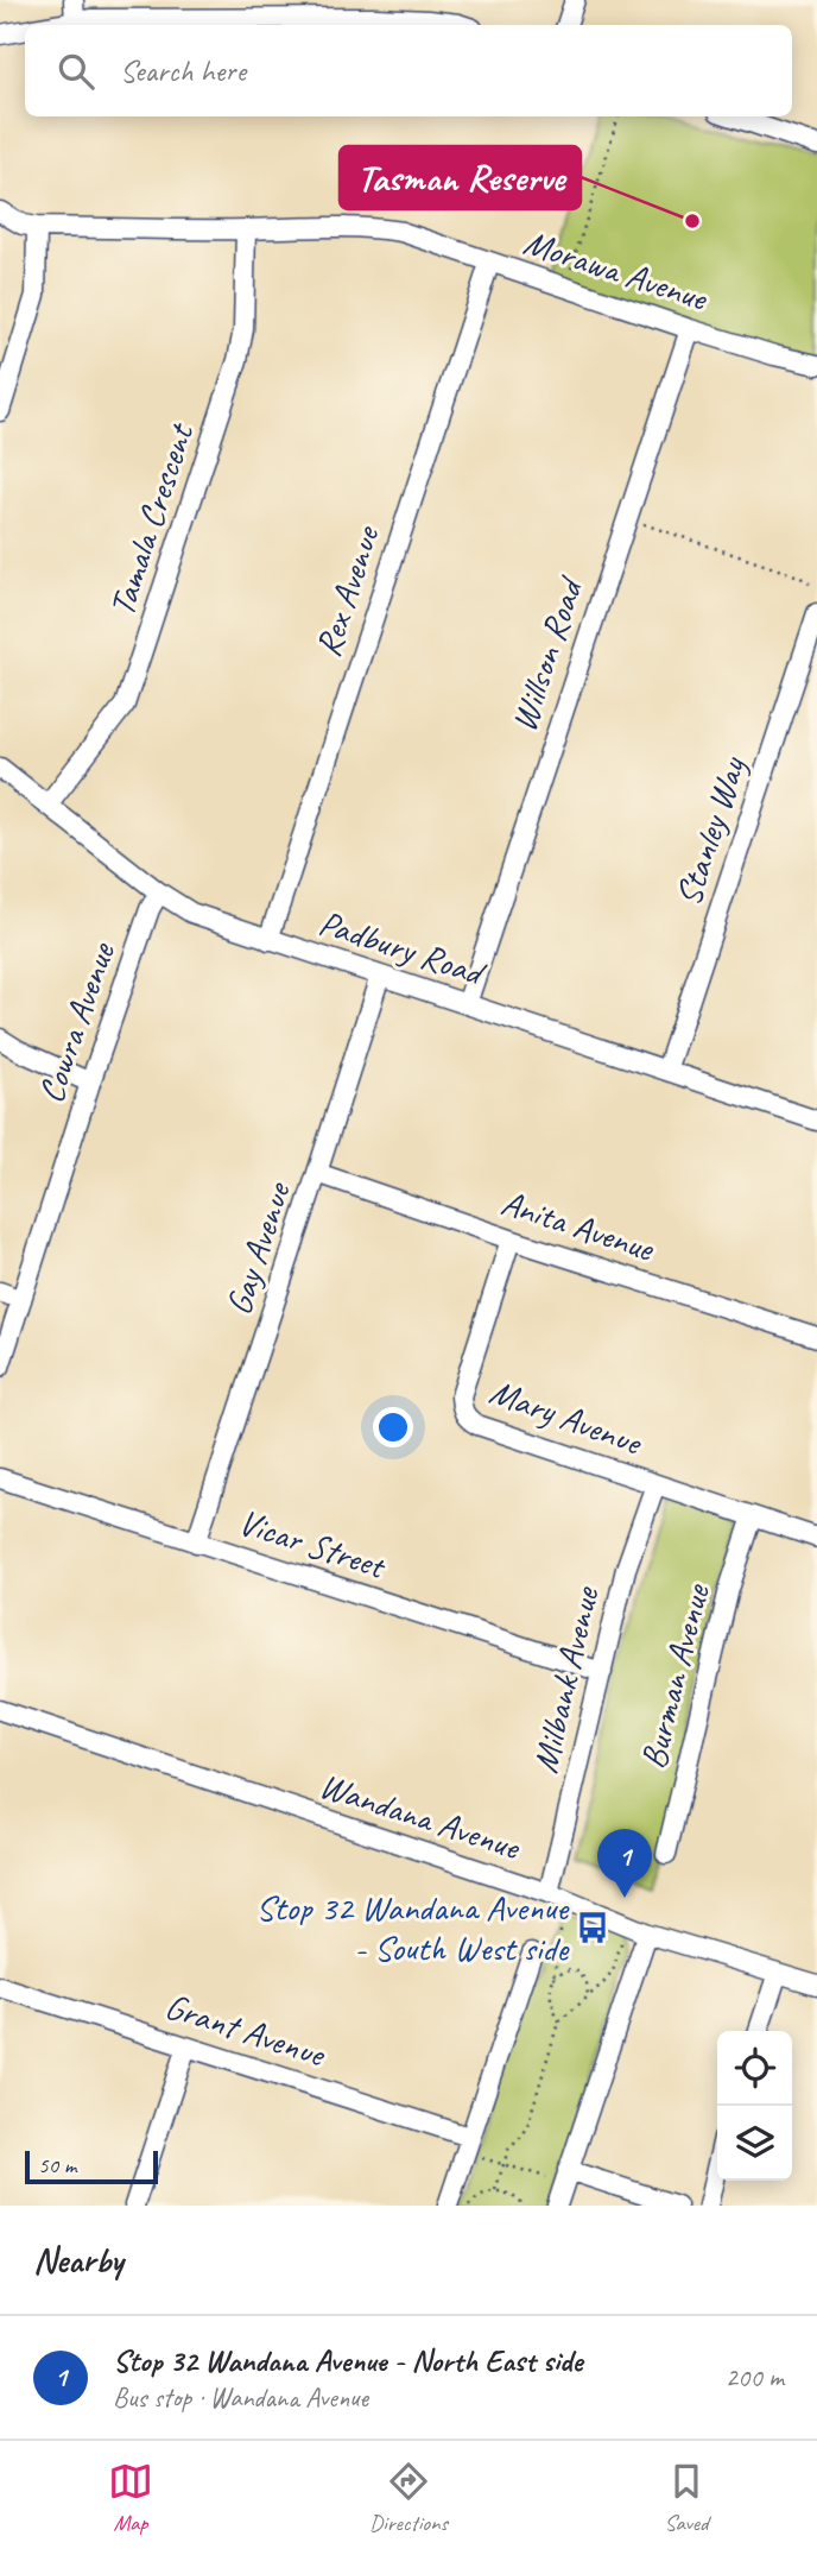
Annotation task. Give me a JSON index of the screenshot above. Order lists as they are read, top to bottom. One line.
{"streets":{"street":["Morawa Avenue","Tamala Crescent","Rex Avenue","Willson Road","Stanley Way","Padbury Road","Cowra Avenue","Anita Avenue","Gay Avenue","Mary Avenue","Vicar Street","Burman Avenue","Milbank Avenue","Wandana Avenue","Grant Avenue"]},"crossings":[["Morawa Avenue","Tamala Crescent"],["Morawa Avenue","Rex Avenue"],["Morawa Avenue","Willson Road"],["Tamala Crescent","Padbury Road"],["Rex Avenue","Padbury Road"],["Willson Road","Padbury Road"],["Stanley Way","Padbury Road"],["Padbury Road","Cowra Avenue"],["Padbury Road","Gay Avenue"],["Anita Avenue","Gay Avenue"],["Anita Avenue","Mary Avenue"],["Gay Avenue","Vicar Street"],["Mary Avenue","Burman Avenue"],["Mary Avenue","Milbank Avenue"],["Vicar Street","Milbank Avenue"],["Milbank Avenue","Wandana Avenue"]],"places":{"other":["Tasman Reserve"],"bus stop":["Stop 32 Wandana Avenue - South West side"]},"scale_bar":"50 m","page":{"search":"Search here","pins":"1","scale":"50 m","heading":"Nearby","list":[{"mark":"1","name":"Stop 32 Wandana Avenue - North East side","note":"Bus stop · Wandana Avenue","value":"200 m"}],"nav":["Map","Directions","Saved"]}}
